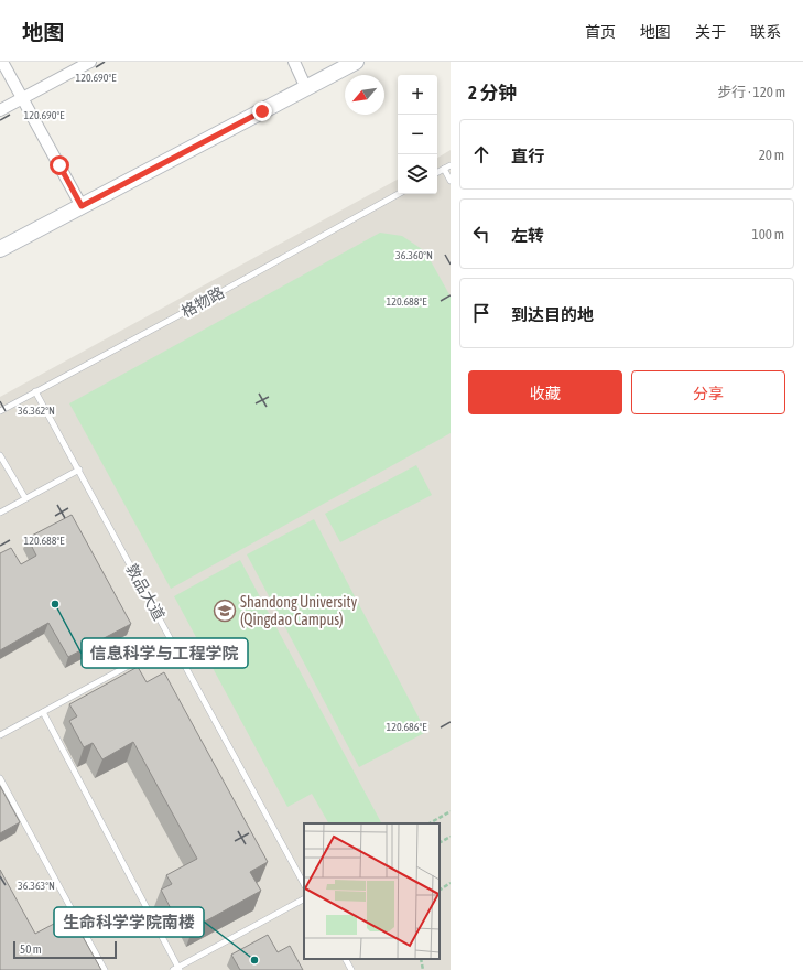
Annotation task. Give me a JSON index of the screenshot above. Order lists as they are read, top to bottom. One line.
{"streets":{"lane":["格物路","敦品大道"]},"crossings":[["格物路","敦品大道"]],"places":{"other":["信息科学与工程学院","生命科学学院南楼"],"school or university":["Shandong University (Qingdao Campus)"]},"scale_bar":"50 m","north":"bottom left","page":{"header":"地图","nav":["首页","地图","关于","联系"],"heading":["2 分钟","步行 · 120 m"],"map_buttons":["+","−"],"list":[["直行","20 m"],["左转","100 m"],"到达目的地"],"buttons":["收藏","分享"],"scale":"50 m"},"coordinates":["120.690°E","36.360°N","120.688°E","36.362°N","120.686°E","36.363°N"]}
